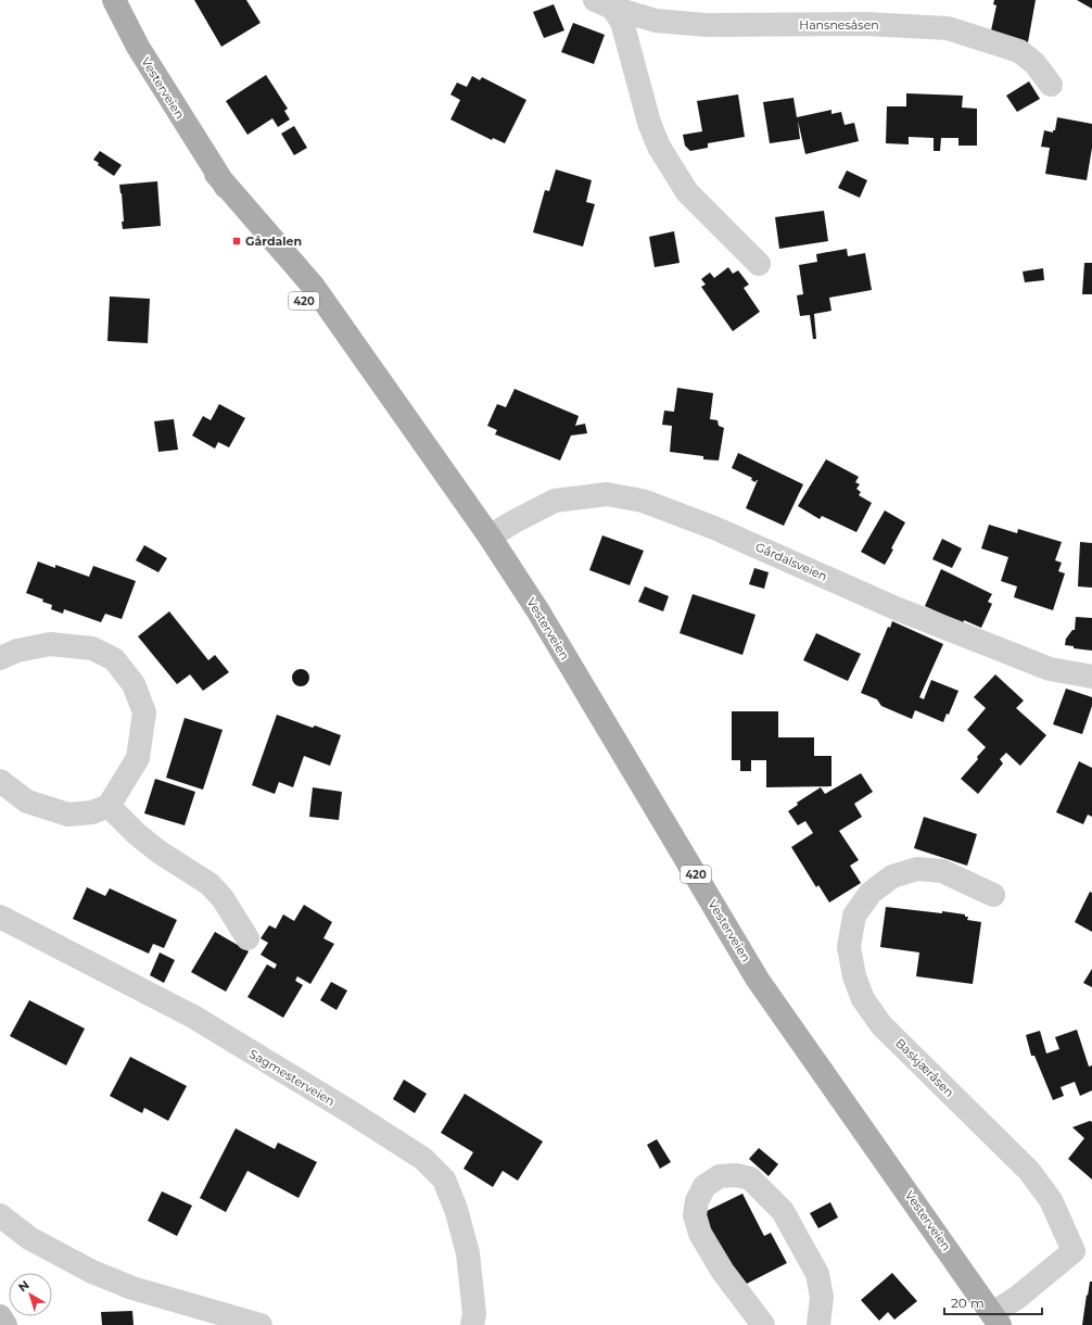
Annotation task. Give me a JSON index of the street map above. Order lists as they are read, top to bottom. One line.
{"streets":{"main road":["Vesterveien","420"],"street":["Hansnesåsen","Gårdalsveien","Baskjæråsen","Sagmesterveien"]},"crossings":[["Vesterveien","Gårdalsveien"],["Vesterveien","Baskjæråsen"]],"places":{"transit":["Gårdalen"]},"scale_bar":"20 m","north":"top left"}
